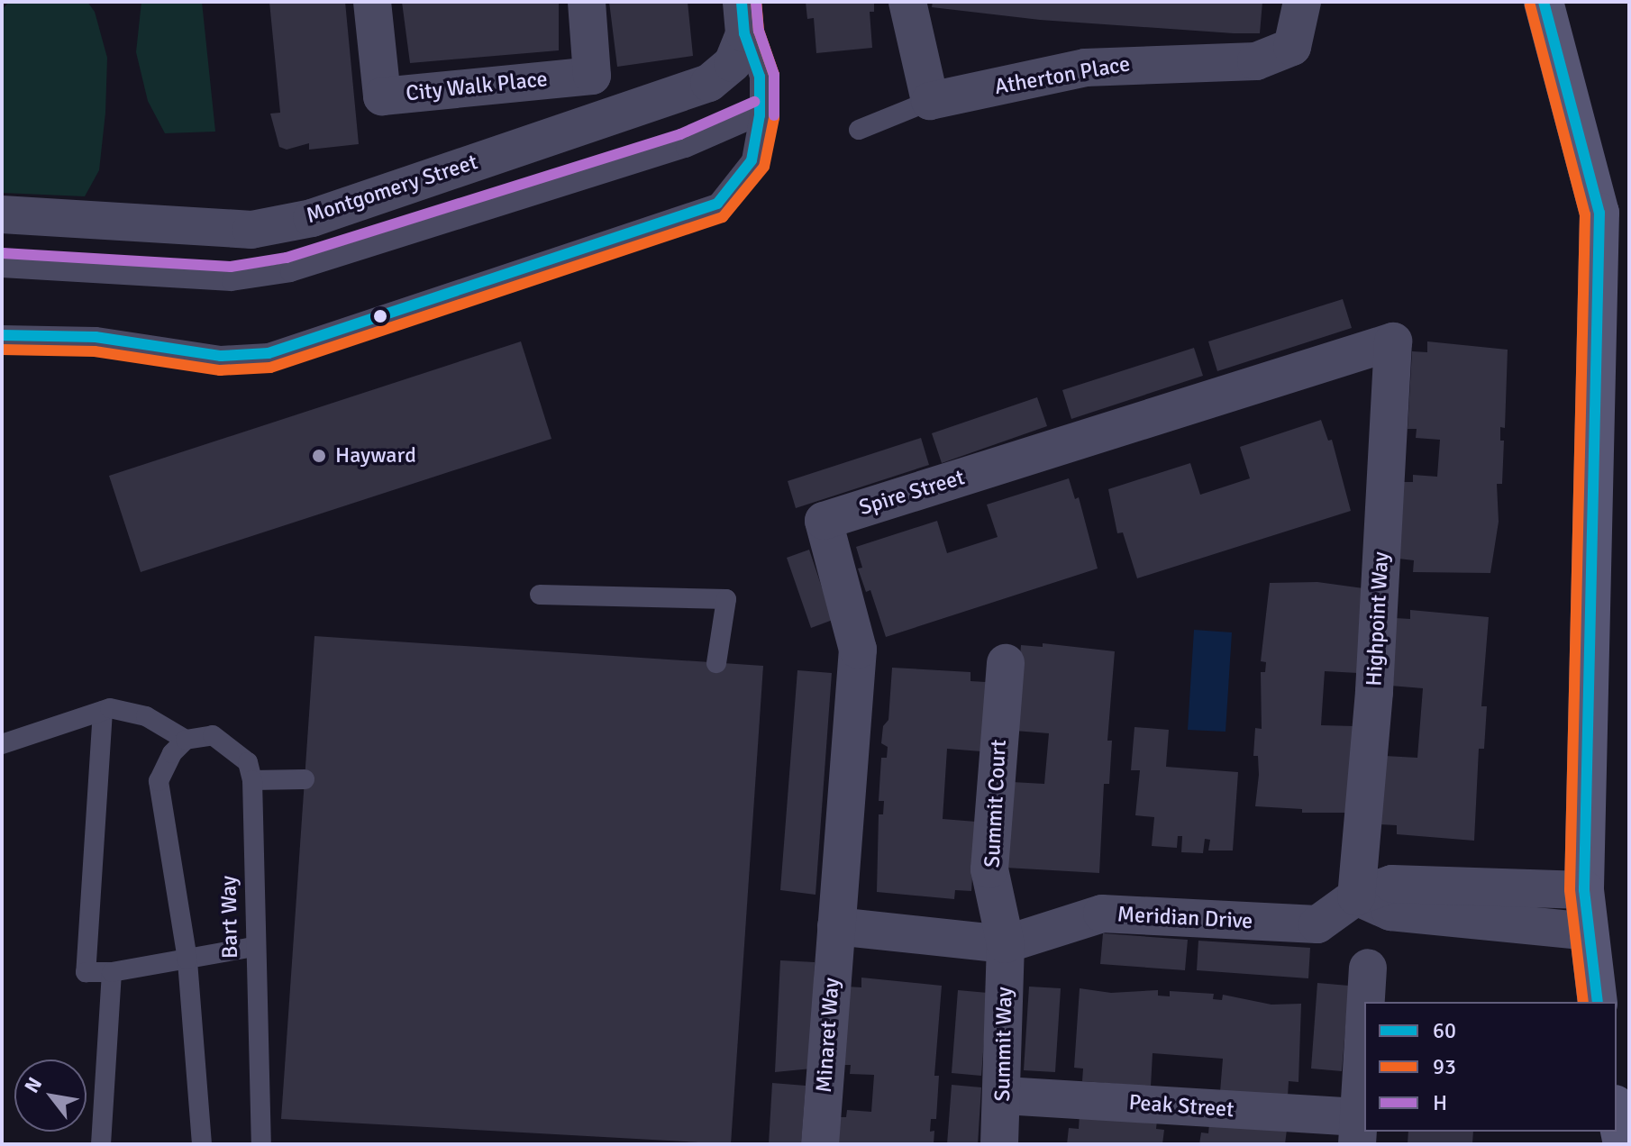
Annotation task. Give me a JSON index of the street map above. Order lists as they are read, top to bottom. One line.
{"streets":{"street":["Atherton Place","City Walk Place","Montgomery Street","Spire Street","Highpoint Way","Summit Court","Meridian Drive","Minaret Way","Summit Way","Peak Street"],"lane":["Bart Way"]},"crossings":[["Spire Street","Highpoint Way"],["Spire Street","Meridian Drive"],["Spire Street","Minaret Way"],["Highpoint Way","Meridian Drive"],["Summit Court","Meridian Drive"],["Summit Court","Summit Way"],["Meridian Drive","Minaret Way"],["Meridian Drive","Summit Way"],["Summit Way","Peak Street"]],"places":["Hayward"],"lines":["transit line 60","transit line 93","transit line H"],"legend":["60","93","H"],"north":"top left"}
